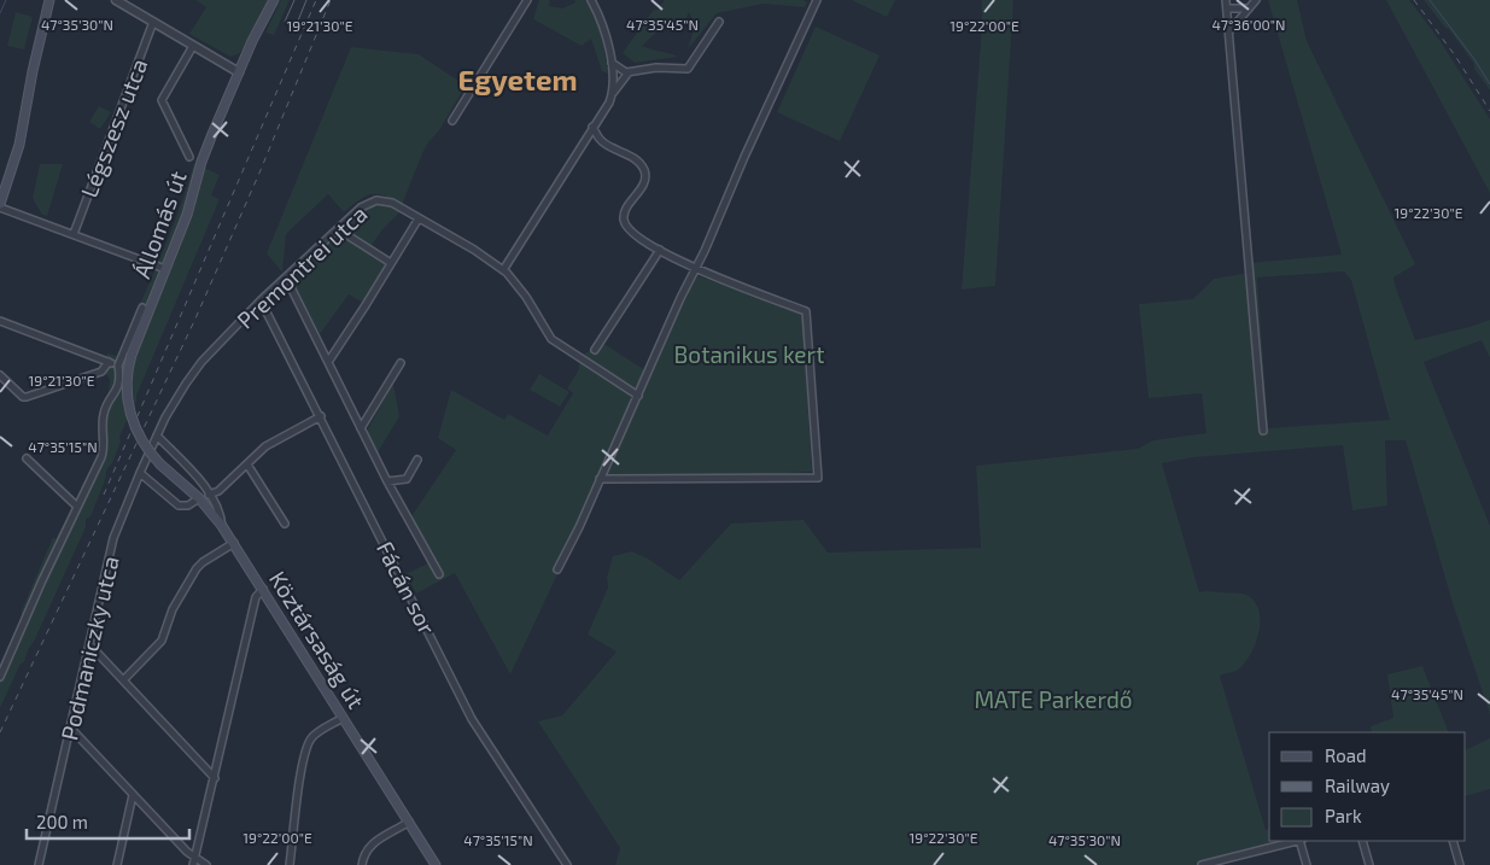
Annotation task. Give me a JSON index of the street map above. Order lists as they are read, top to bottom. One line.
{"streets":{"main road":["Állomás út","Köztársaság út"],"street":["Légszesz utca","Premontrei utca","Fácán sor","Podmaniczky utca"]},"crossings":[["Állomás út","Köztársaság út"],["Premontrei utca","Fácán sor"],["Premontrei utca","Köztársaság út"],["Premontrei utca","Podmaniczky utca"],["Köztársaság út","Podmaniczky utca"]],"districts":["Egyetem"],"parks":["Botanikus kert","MATE Parkerdő"],"legend":["Road","Railway","Park"],"scale_bar":"200 m","coordinates":["47°35'30\"N","47°35'45\"N","47°36'00\"N","19°21'30\"E","19°22'00\"E","19°22'30\"E","47°35'15\"N"]}
